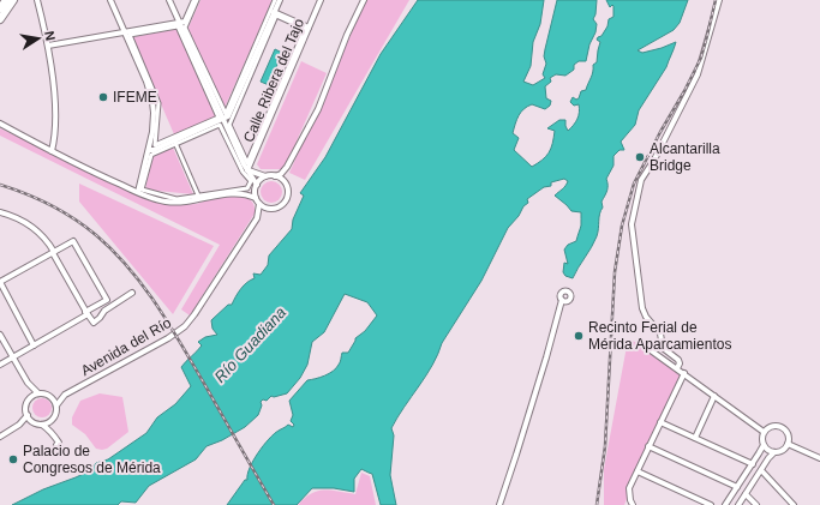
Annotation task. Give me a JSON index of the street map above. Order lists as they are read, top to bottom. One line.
{"streets":{"street":["Calle Ribera del Tajo","Avenida del Río"]},"water":["Río Guadiana"],"places":["IFEME","Alcantarilla Bridge","Recinto Ferial de Mérida Aparcamientos","Palacio de Congresos de Mérida"],"north":"right"}
